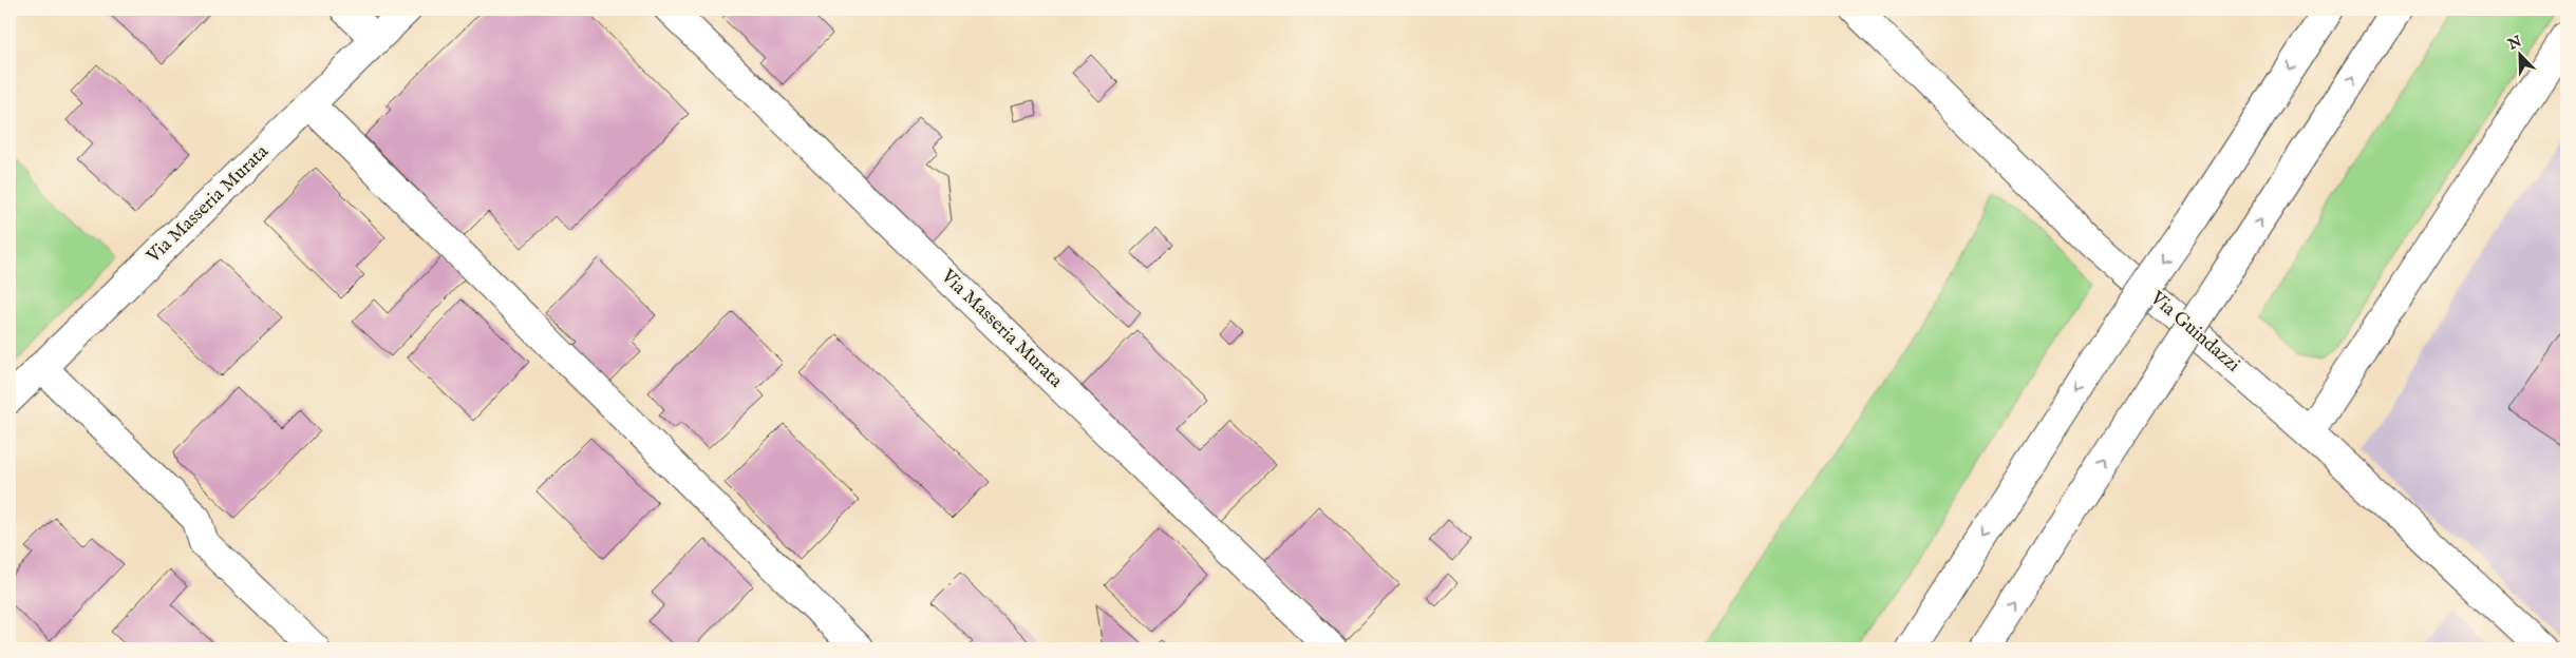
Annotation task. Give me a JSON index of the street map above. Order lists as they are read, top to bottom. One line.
{"streets":{"main road":["Via Masseria Murata","Via Guindazzi"]},"north":"top left"}
